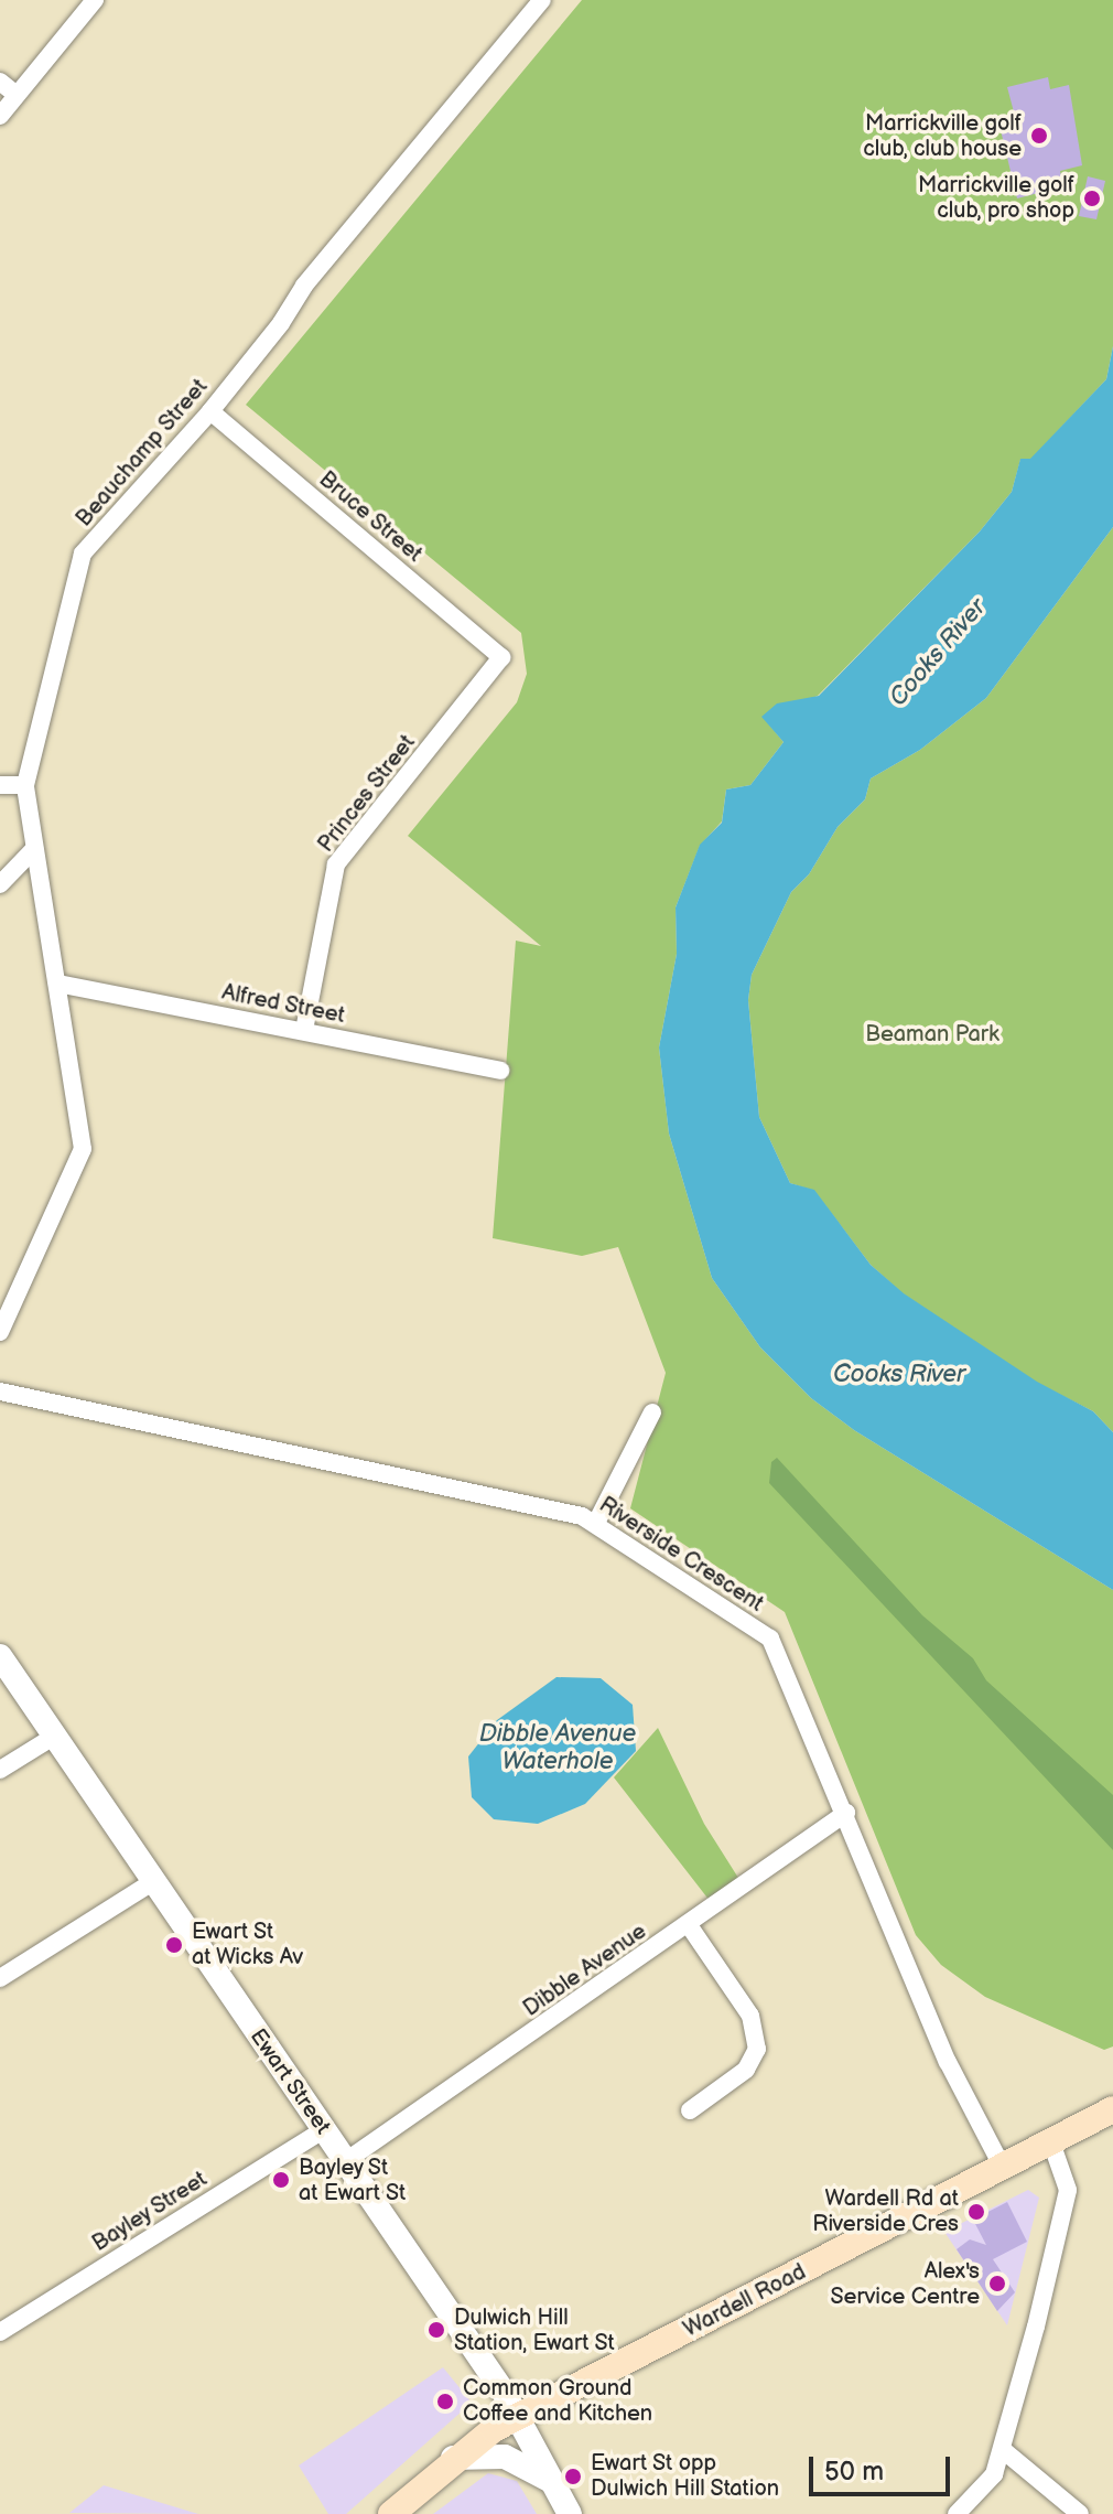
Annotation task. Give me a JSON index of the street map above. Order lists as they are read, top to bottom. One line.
{"streets":{"main road":["Wardell Road"],"street":["Beauchamp Street","Bruce Street","Princes Street","Alfred Street","Riverside Crescent","Dibble Avenue","Ewart Street","Bayley Street"]},"crossings":[["Beauchamp Street","Bruce Street"],["Beauchamp Street","Alfred Street"],["Bruce Street","Princes Street"],["Princes Street","Alfred Street"],["Riverside Crescent","Dibble Avenue"],["Riverside Crescent","Wardell Road"],["Dibble Avenue","Ewart Street"],["Ewart Street","Bayley Street"],["Ewart Street","Wardell Road"]],"water":["Cooks River","Dibble Avenue Waterhole"],"parks":["Beaman Park"],"places":["Marrickville golf club, club house","Marrickville golf club, pro shop","Ewart St at Wicks Av","Bayley St at Ewart St","Wardell Rd at Riverside Cres","Alex's Service Centre","Dulwich Hill Station, Ewart St","Common Ground Coffee and Kitchen","Ewart St opp Dulwich Hill Station"],"scale_bar":"50 m"}
